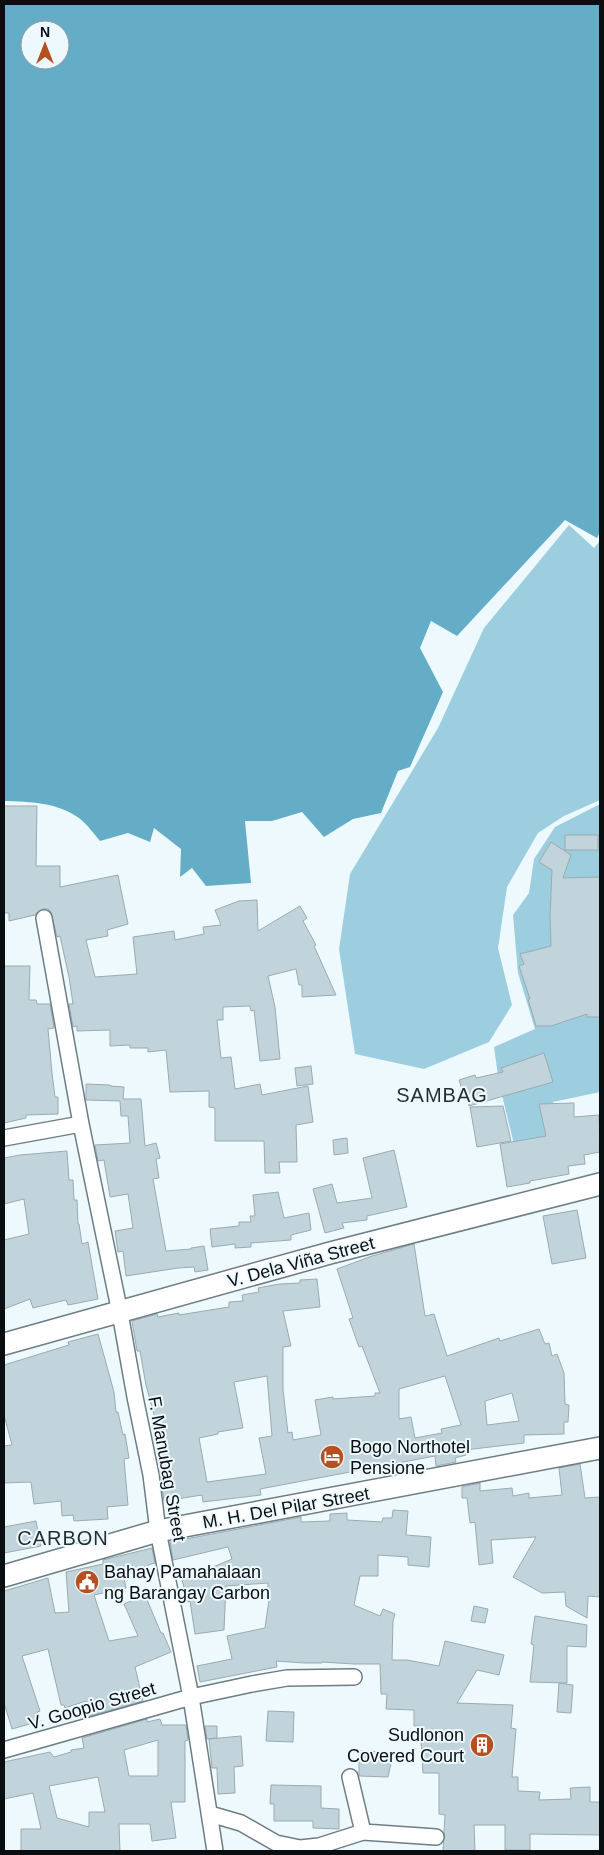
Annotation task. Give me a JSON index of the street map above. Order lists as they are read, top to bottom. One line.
{"streets":{"main road":["V. Dela Viña Street","M. H. Del Pilar Street"],"street":["F. Manubag Street","V. Goopio Street"]},"crossings":[["V. Dela Viña Street","F. Manubag Street"],["F. Manubag Street","M. H. Del Pilar Street"],["F. Manubag Street","V. Goopio Street"]],"districts":["SAMBAG","CARBON"],"places":{"hotel":["Bogo Northotel Pensione"],"public building":["Bahay Pamahalaan ng Barangay Carbon"],"building":["Sudlonon Covered Court"]},"north":"top"}
